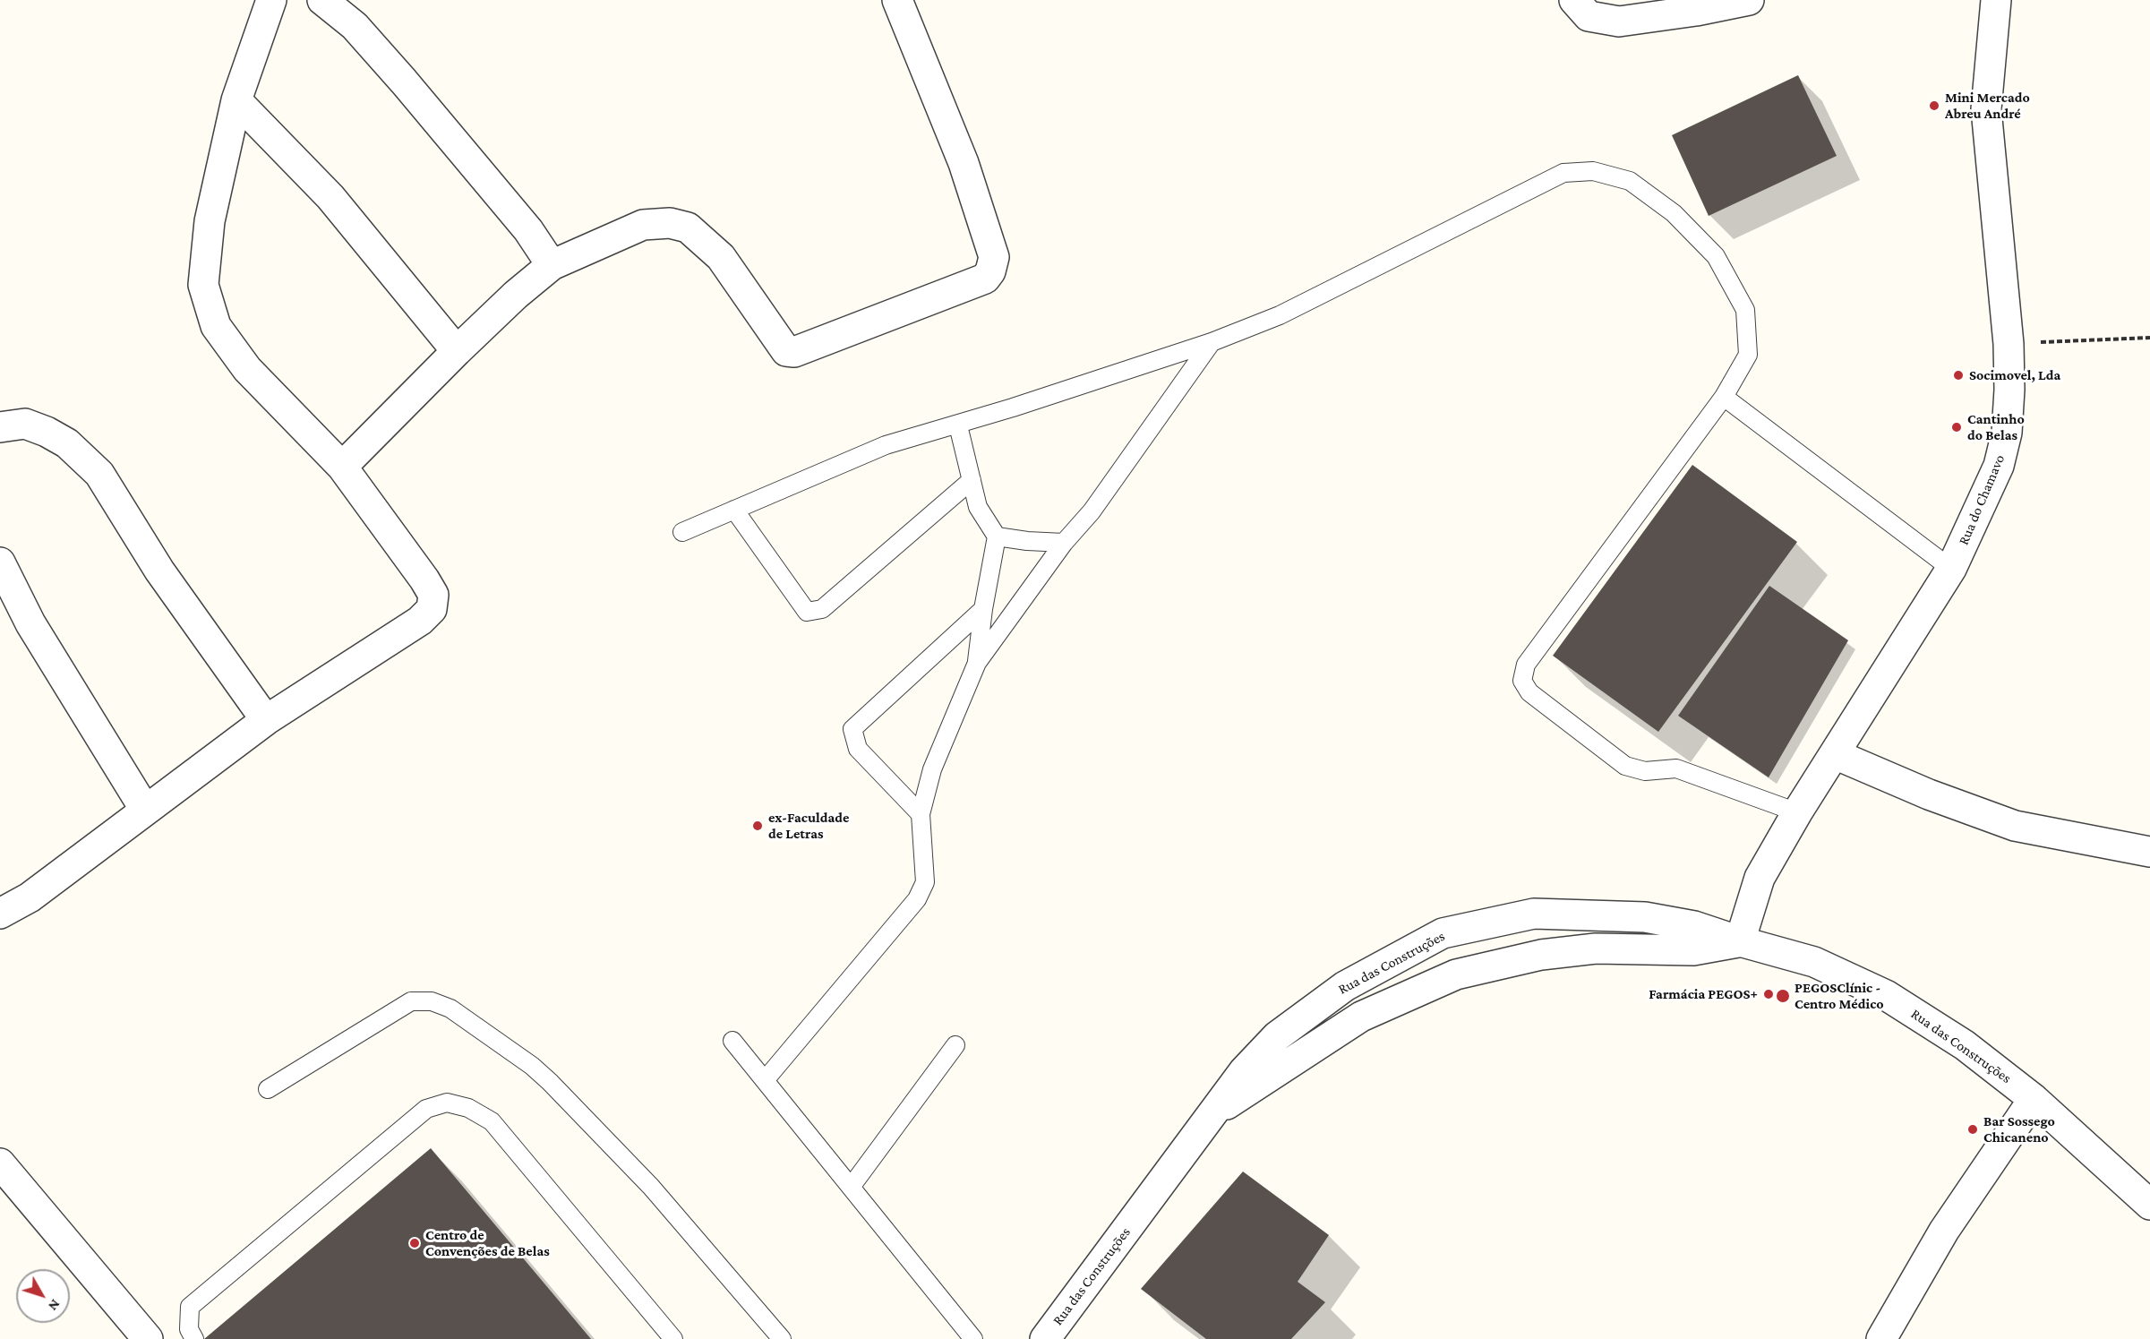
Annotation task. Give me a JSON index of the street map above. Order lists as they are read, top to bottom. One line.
{"streets":{"street":["Rua do Chamavo","Rua das Construções"]},"crossings":[["Rua do Chamavo","Rua das Construções"]],"places":["Mini Mercado Abreu André","Socimovel, Lda","Cantinho do Belas","ex-Faculdade de Letras","Farmácia PEGOS+","PEGOSClínic - Centro Médico","Bar Sossego Chicaneno","Centro de Convenções de Belas"],"north":"bottom right"}
